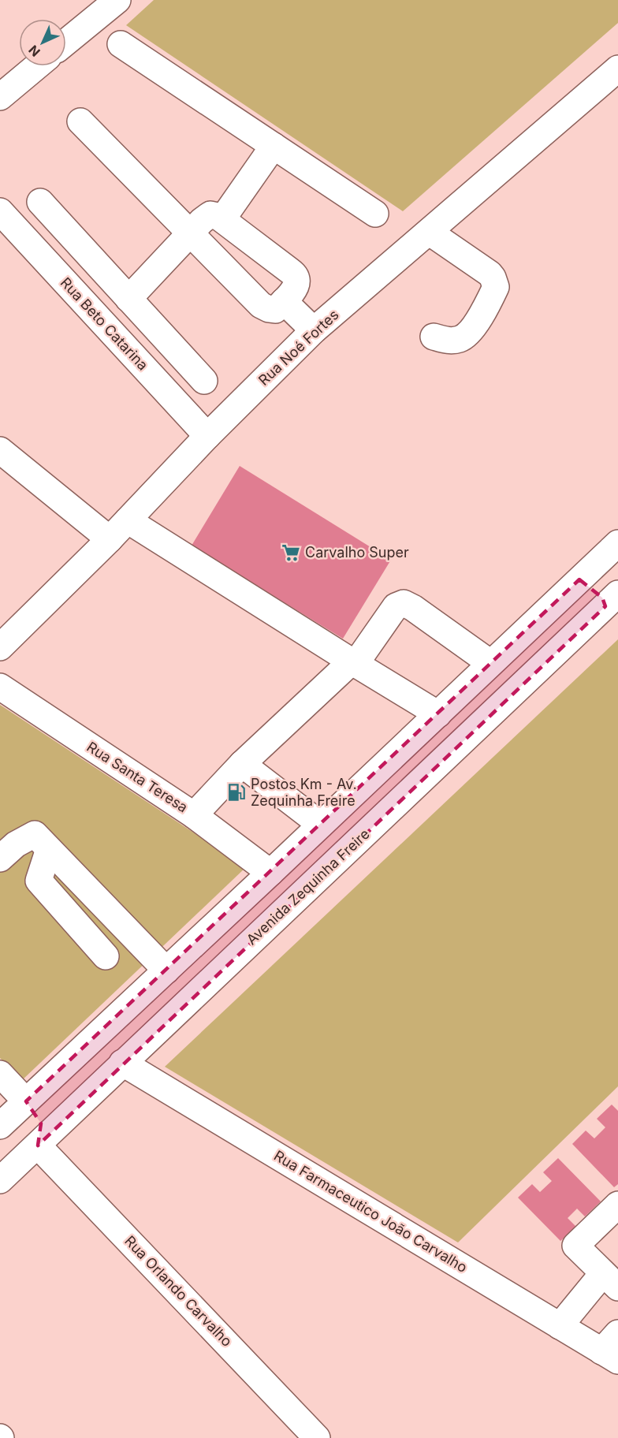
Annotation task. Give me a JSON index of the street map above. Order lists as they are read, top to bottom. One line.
{"streets":{"street":["Rua Beto Catarina","Rua Noé Fortes","Rua Santa Teresa","Avenida Zequinha Freire","Rua Farmaceutico João Carvalho","Rua Orlando Carvalho"]},"crossings":[["Rua Beto Catarina","Rua Noé Fortes"],["Avenida Zequinha Freire","Rua Farmaceutico João Carvalho"],["Avenida Zequinha Freire","Rua Orlando Carvalho"]],"places":{"supermarket":["Carvalho Super"],"fuel station":["Postos Km - Av. Zequinha Freire"]},"north":"bottom left"}
